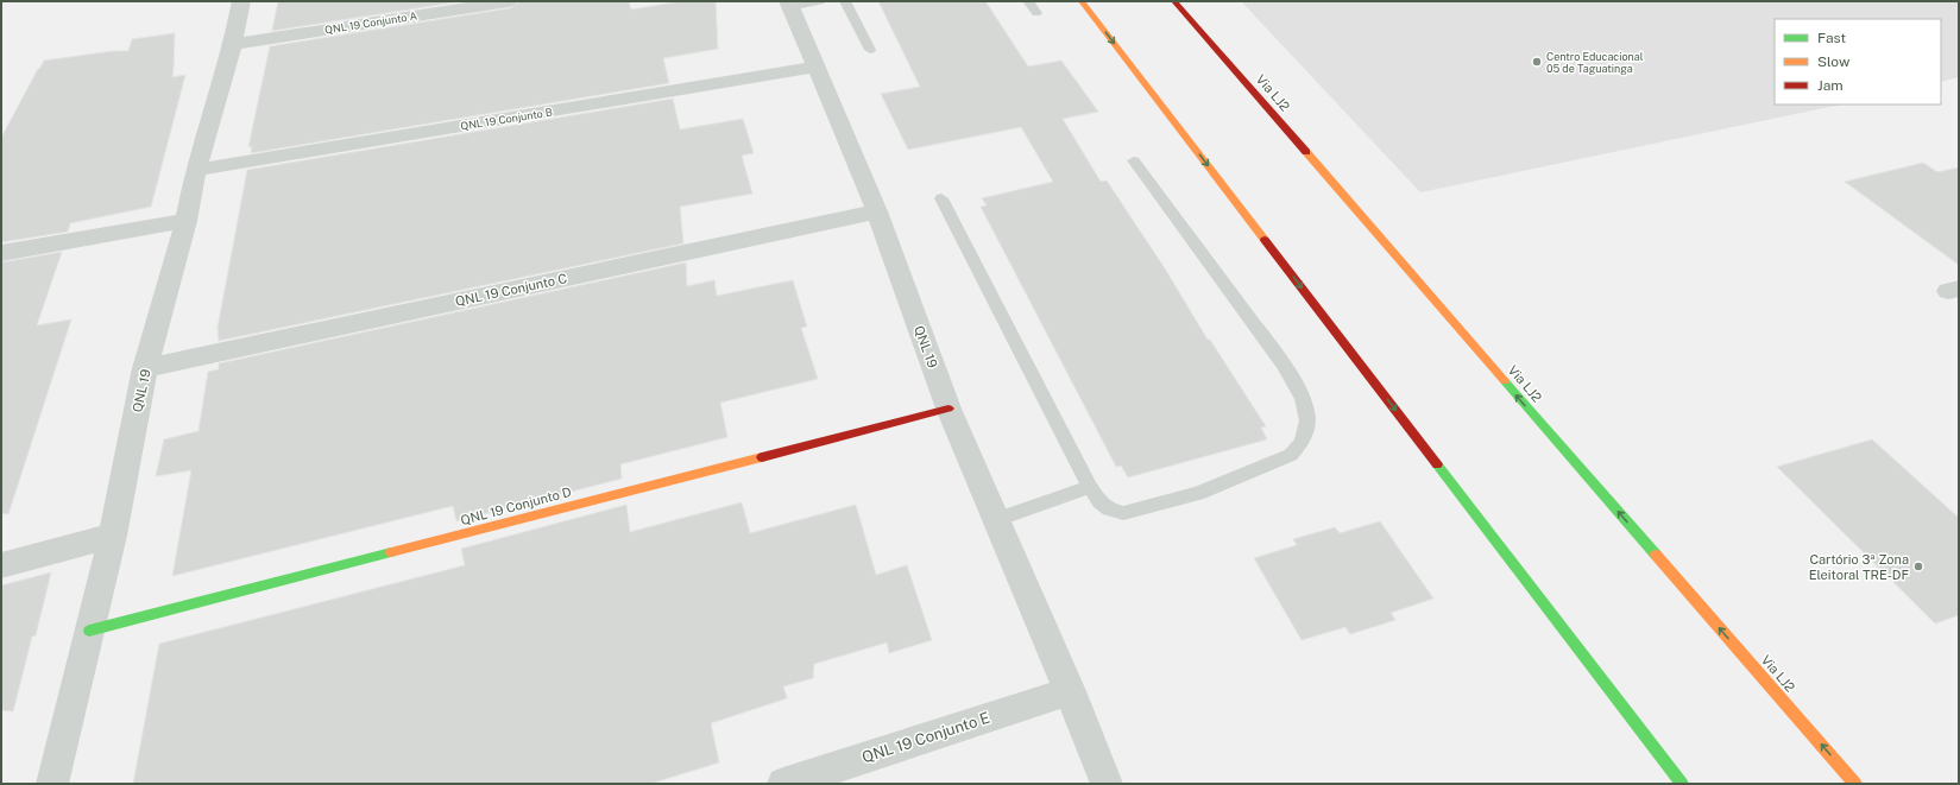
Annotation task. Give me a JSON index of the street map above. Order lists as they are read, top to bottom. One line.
{"streets":{"main road":["Via LJ2","QNL 19 Conjunto D"],"street":["QNL 19 Conjunto A","QNL 19 Conjunto B","QNL 19 Conjunto C","QNL 19","QNL 19 Conjunto E"]},"crossings":[["QNL 19 Conjunto A","QNL 19"],["QNL 19 Conjunto B","QNL 19"],["QNL 19 Conjunto C","QNL 19"],["QNL 19","QNL 19 Conjunto D"],["QNL 19","QNL 19 Conjunto E"]],"places":["Centro Educacional 05 de Taguatinga","Cartório 3ª Zona Eleitoral TRE-DF"],"legend":["Fast","Slow","Jam"]}
